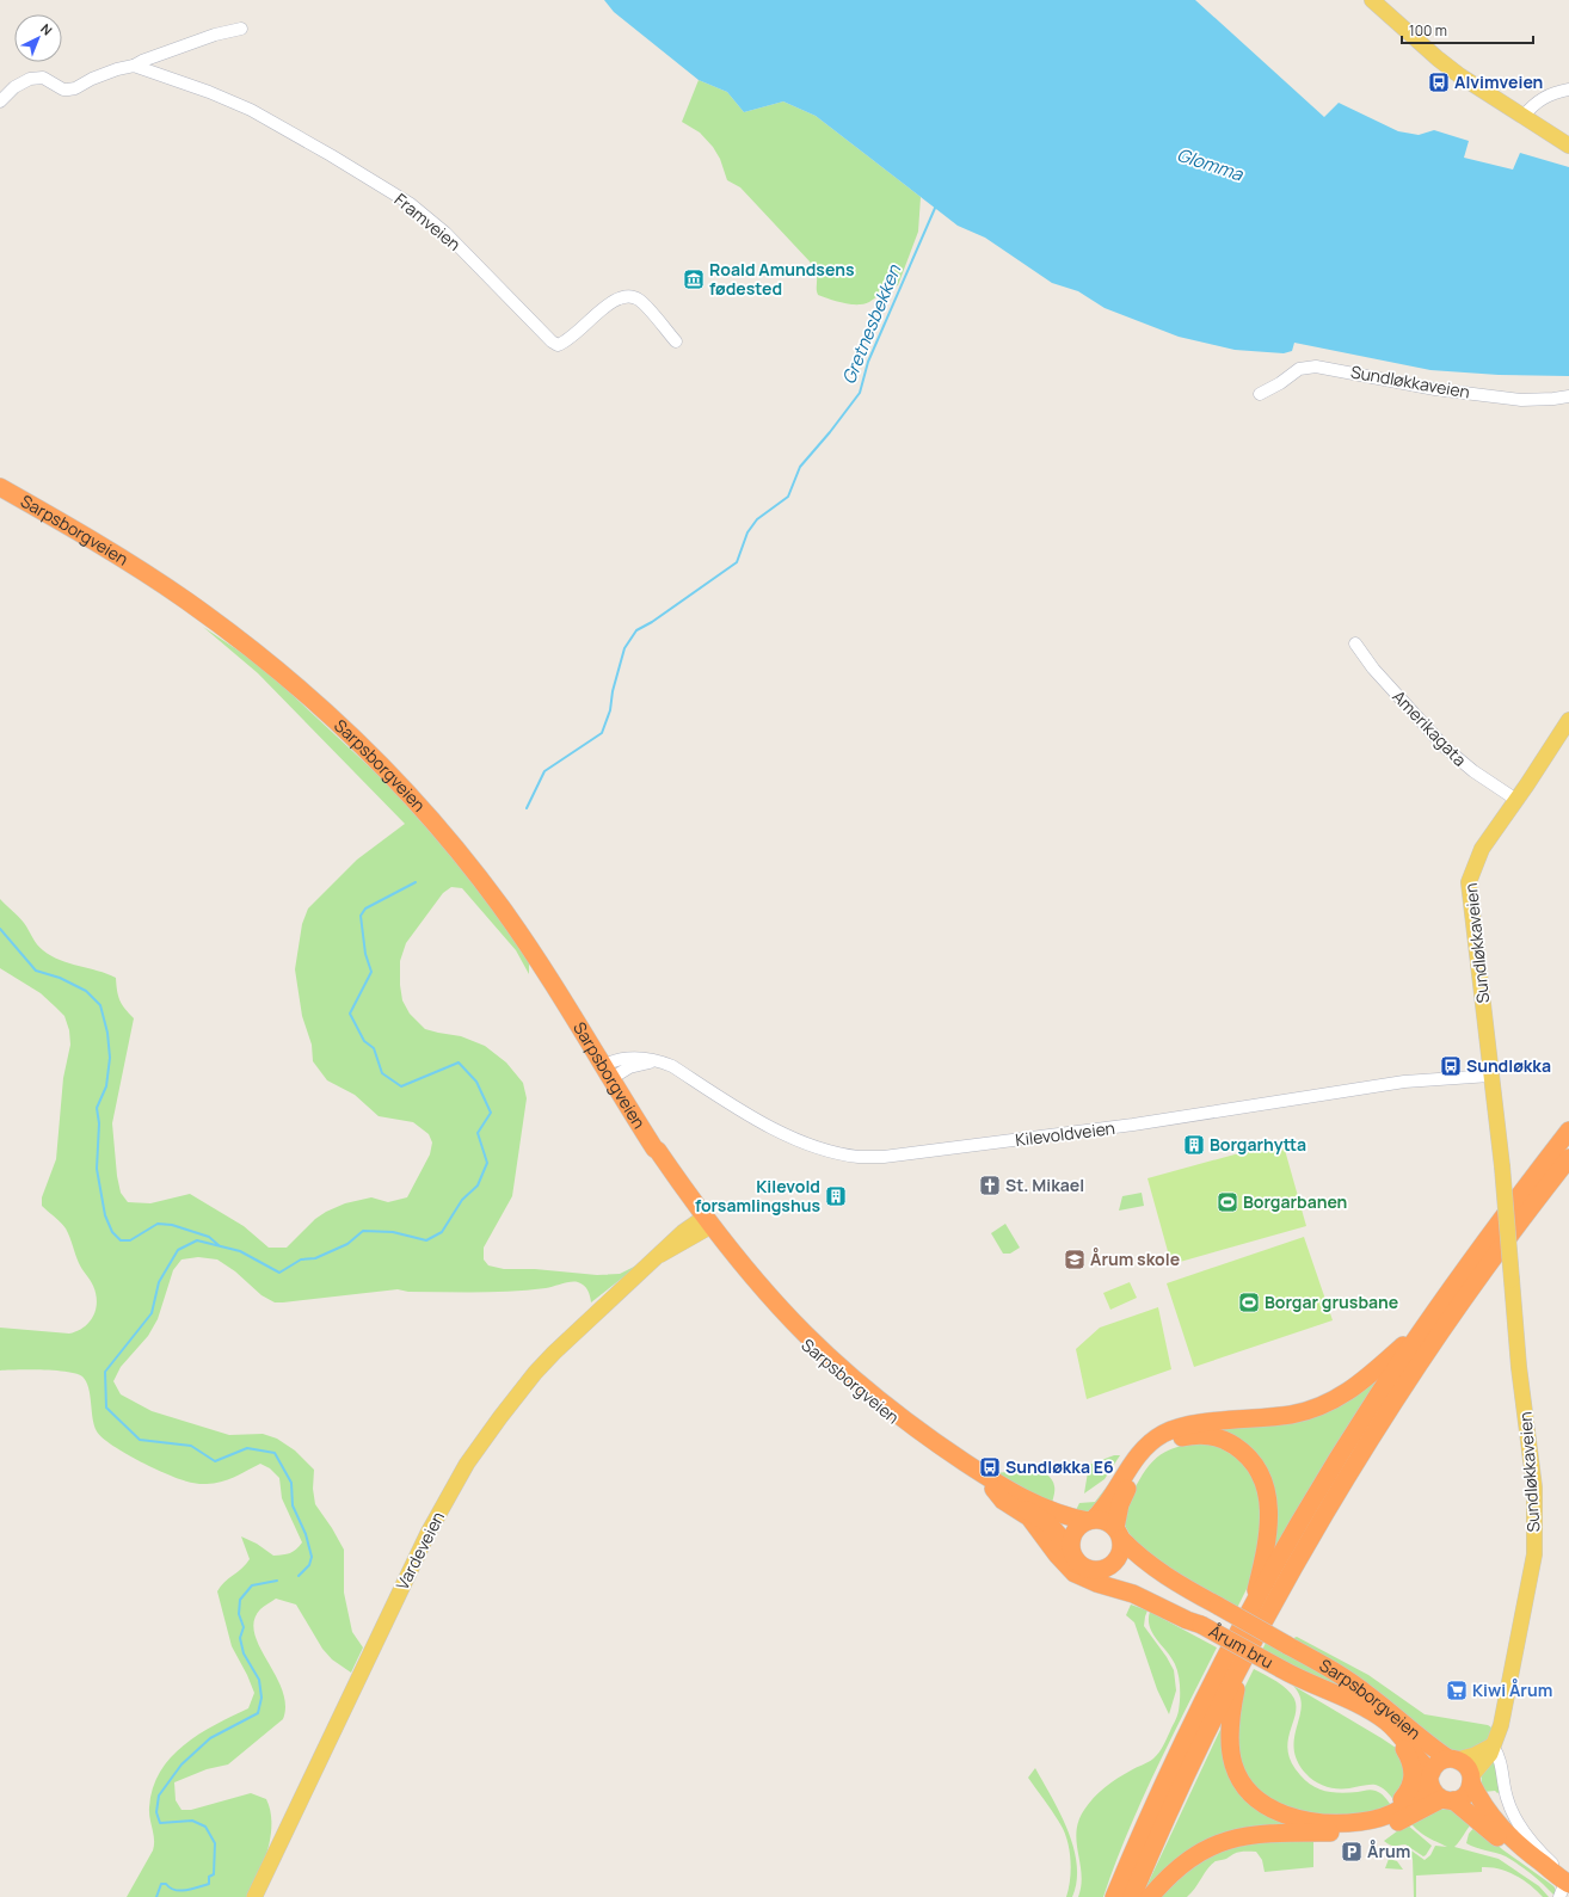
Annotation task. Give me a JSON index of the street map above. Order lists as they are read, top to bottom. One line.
{"streets":{"highway":["Sarpsborgveien","Årum bru"],"main road":["Sundløkkaveien","Vardeveien"],"street":["Framveien","Amerikagata","Kilevoldveien"]},"crossings":[["Sundløkkaveien","Sarpsborgveien"],["Sundløkkaveien","Amerikagata"],["Sundløkkaveien","Kilevoldveien"],["Sarpsborgveien","Kilevoldveien"],["Sarpsborgveien","Vardeveien"],["Sarpsborgveien","Årum bru"]],"water":["Glomma","Gretnesbekken"],"places":{"bus stop":["Alvimveien","Sundløkka","Sundløkka E6"],"museum":["Roald Amundsens fødested"],"building":["Borgarhytta","Kilevold forsamlingshus"],"church":["St. Mikael"],"sports":["Borgarbanen","Borgar grusbane"],"school or university":["Årum skole"],"supermarket":["Kiwi Årum"],"parking":["Årum"]},"scale_bar":"100 m","north":"top right"}
